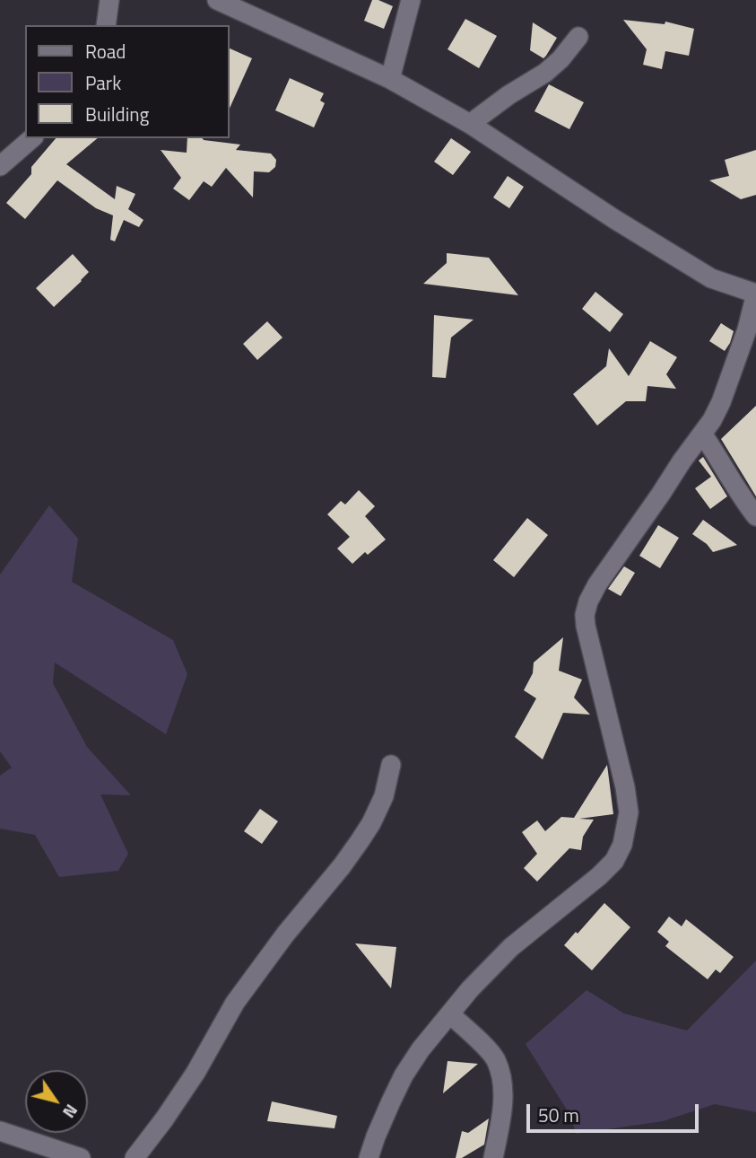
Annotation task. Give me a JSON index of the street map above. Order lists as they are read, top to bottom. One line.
{"legend":["Road","Park","Building"],"scale_bar":"50 m","north":"bottom right"}
